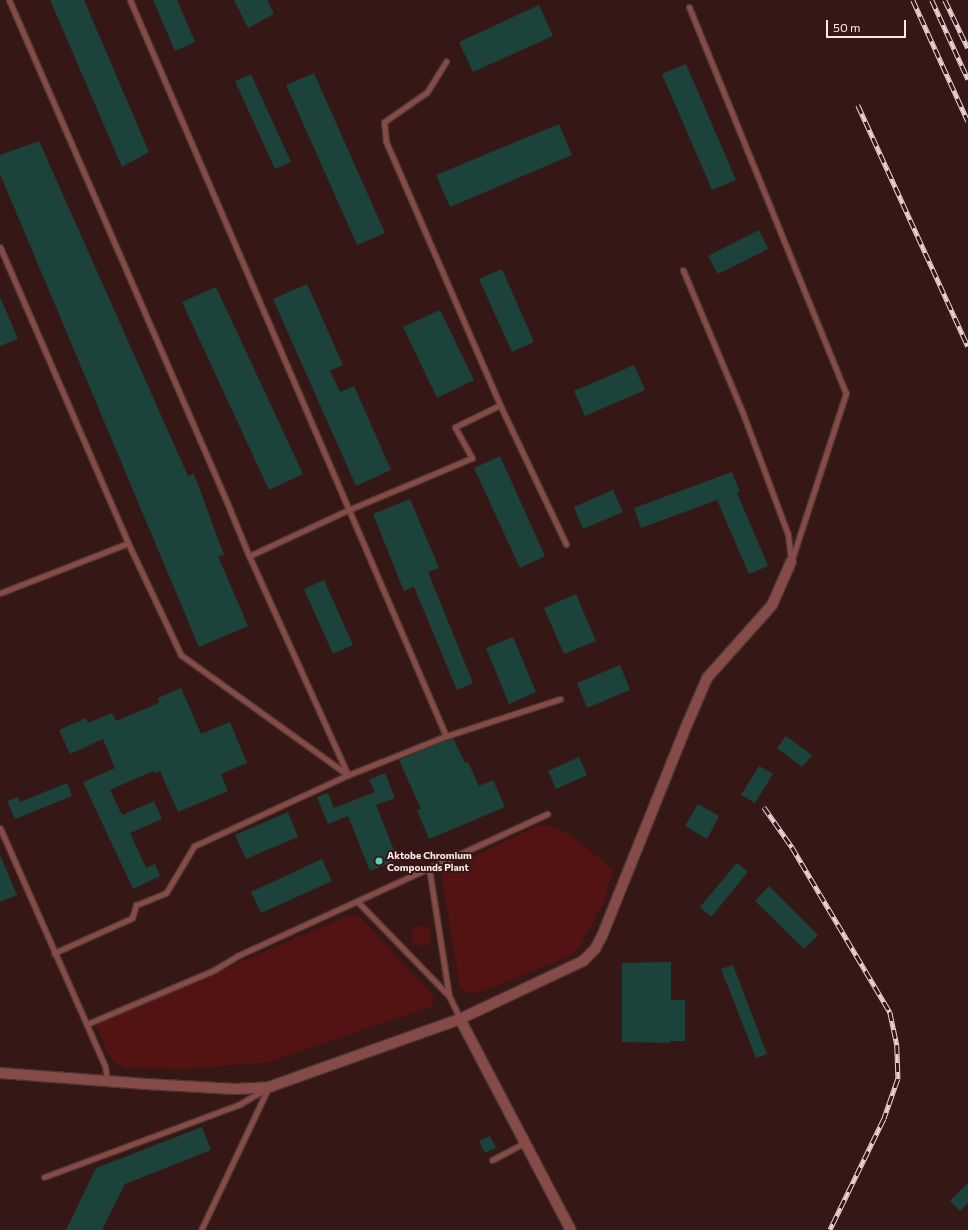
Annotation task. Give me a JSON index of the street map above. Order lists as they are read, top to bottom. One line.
{"places":["Aktobe Chromium Compounds Plant"],"scale_bar":"50 m"}
